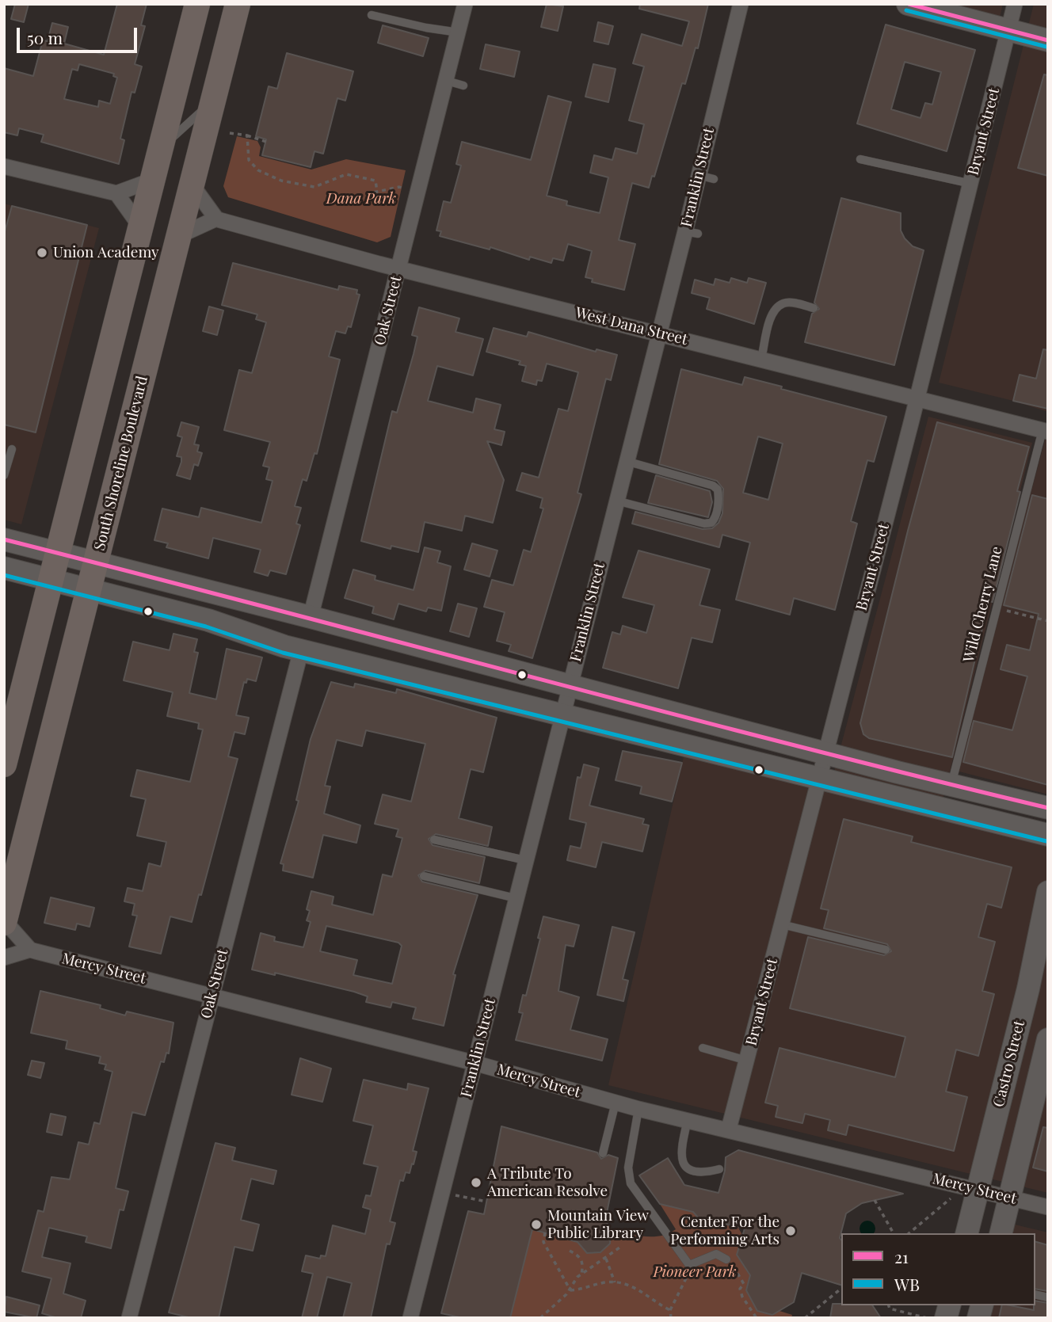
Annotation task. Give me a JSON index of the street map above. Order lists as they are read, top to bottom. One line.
{"streets":{"main road":["South Shoreline Boulevard","Castro Street"],"street":["Bryant Street","Franklin Street","Oak Street","West Dana Street","Mercy Street"],"lane":["Wild Cherry Lane"]},"crossings":[["Bryant Street","West Dana Street"],["Bryant Street","Mercy Street"],["Franklin Street","West Dana Street"],["Franklin Street","Mercy Street"],["Oak Street","West Dana Street"],["Oak Street","Mercy Street"],["West Dana Street","Wild Cherry Lane"],["Mercy Street","Castro Street"]],"parks":["Dana Park","Pioneer Park"],"places":["Union Academy","A Tribute To American Resolve","Mountain View Public Library","Center For the Performing Arts"],"lines":["transit line 21","transit line WB"],"legend":["21","WB"],"scale_bar":"50 m"}
